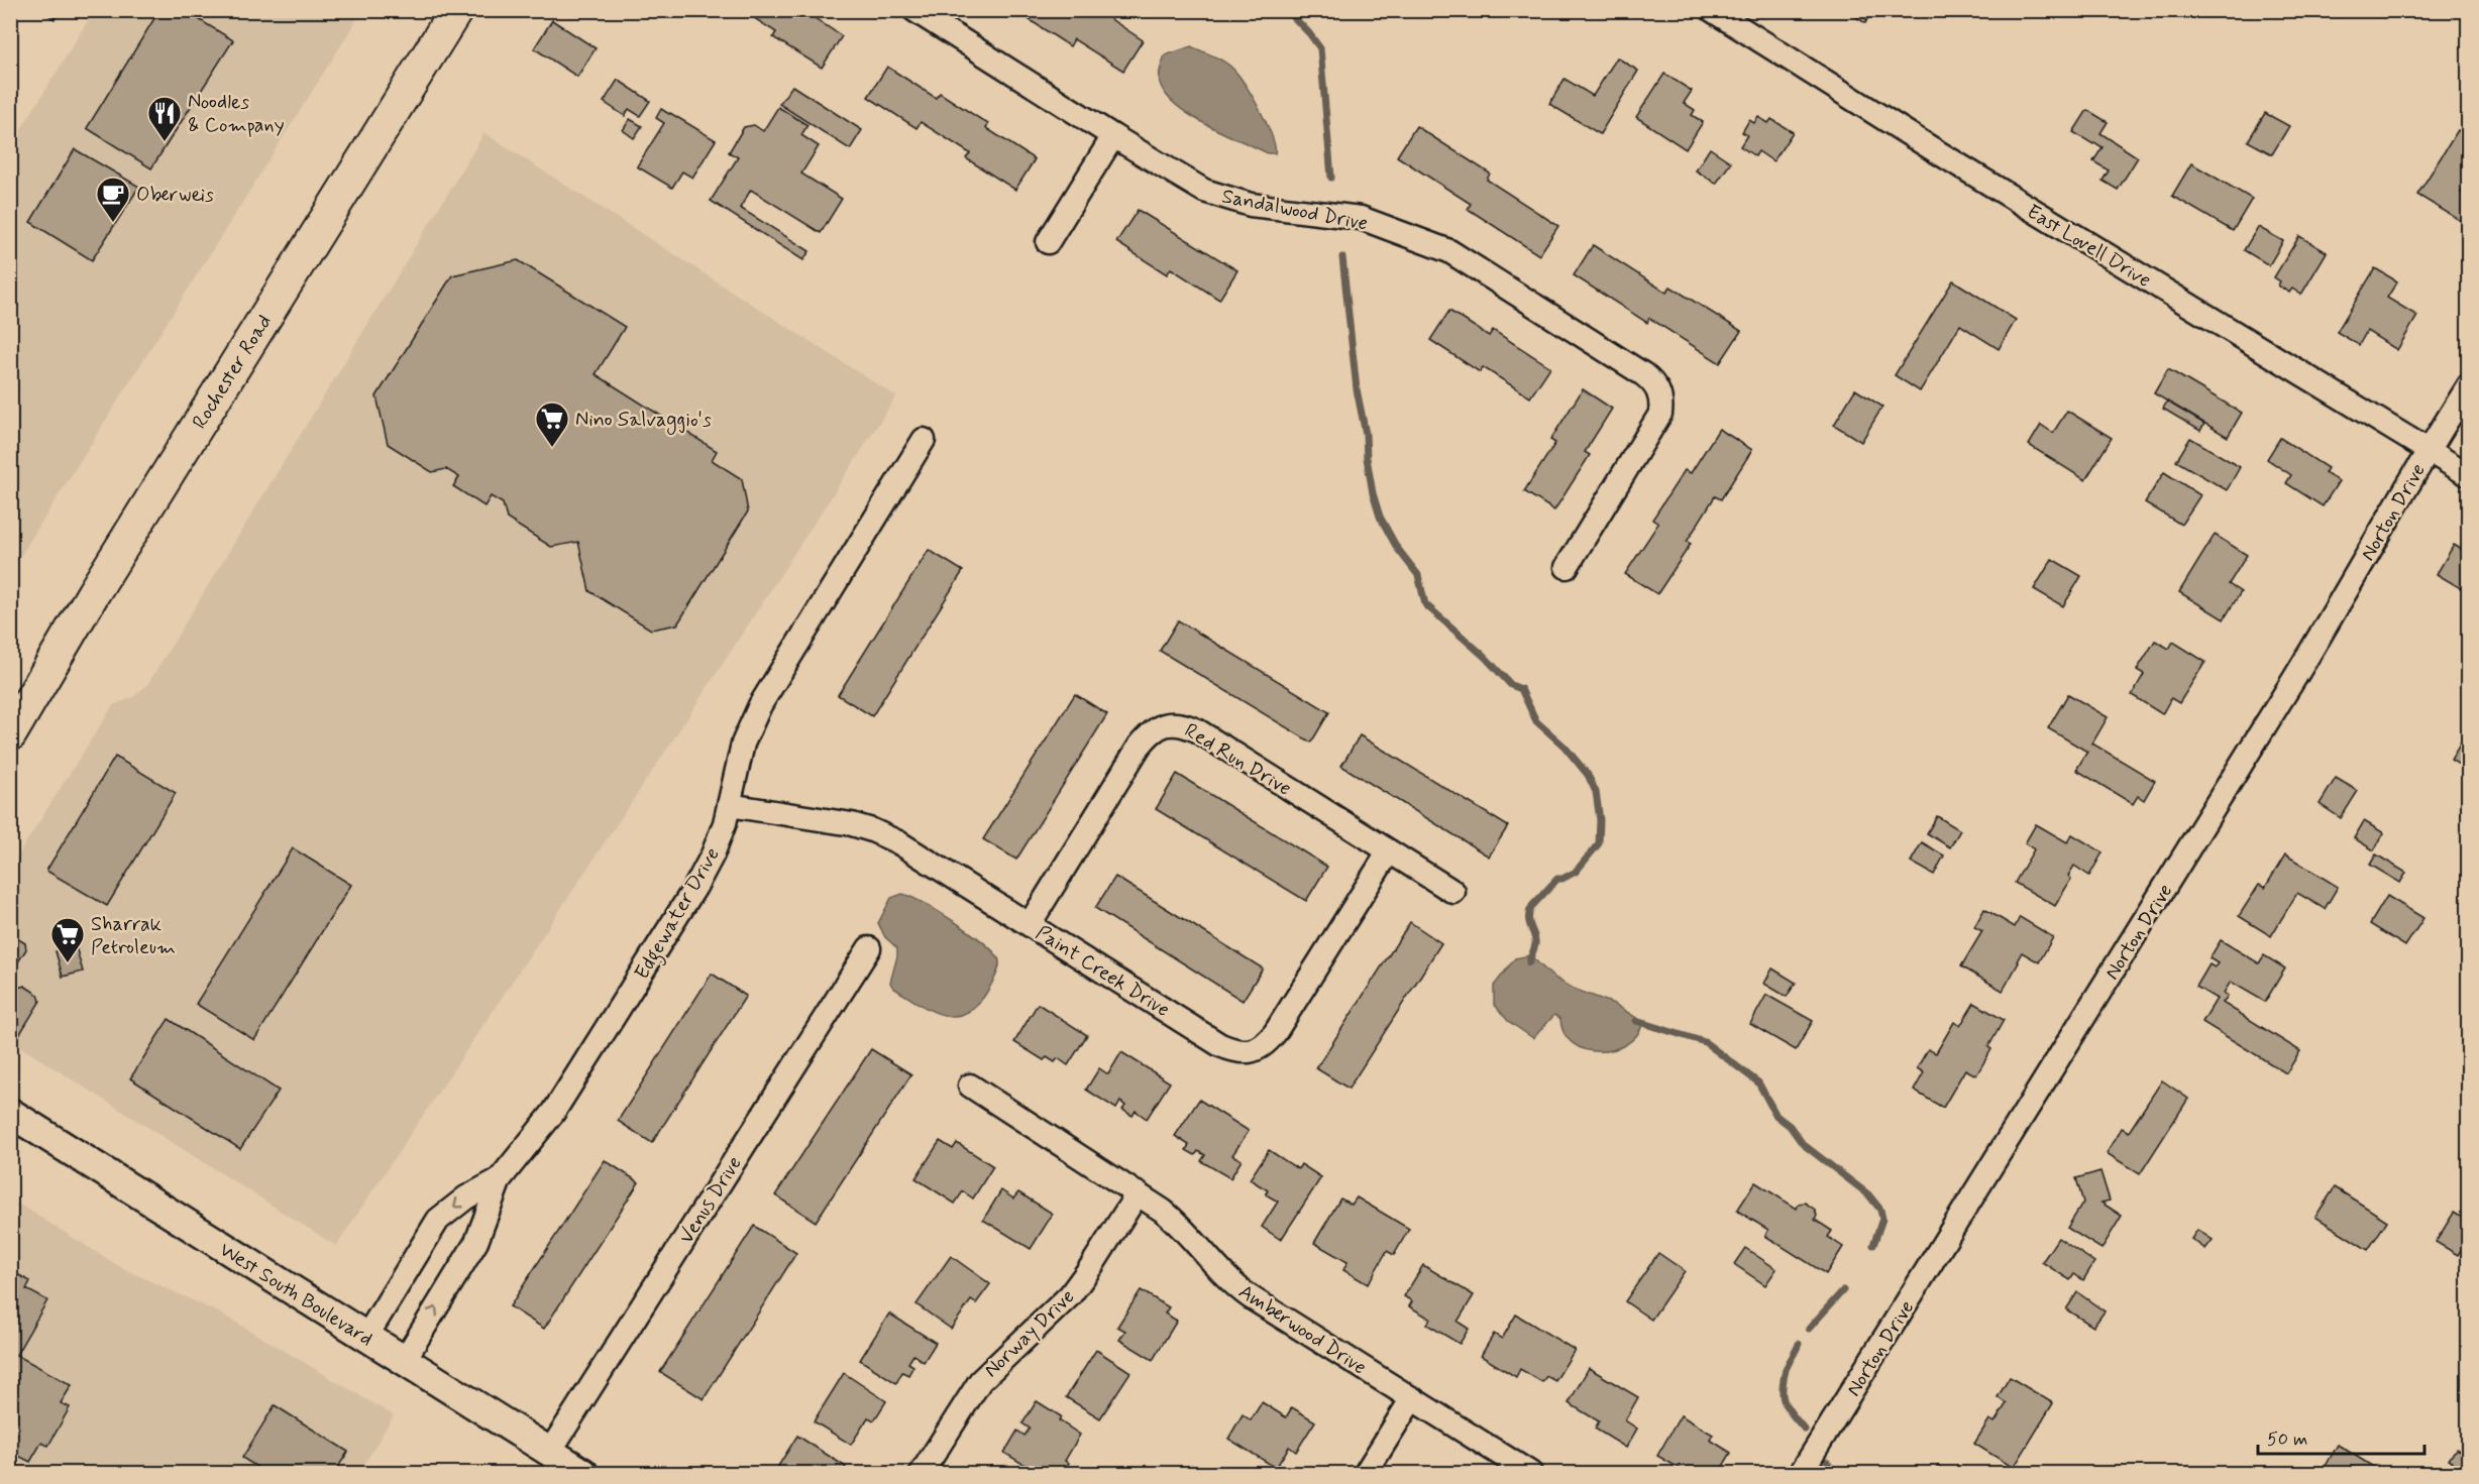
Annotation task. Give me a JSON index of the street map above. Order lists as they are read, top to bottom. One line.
{"streets":{"main road":["Rochester Road"],"street":["Sandalwood Drive","East Lovell Drive","Norton Drive","Red Run Drive","Edgewater Drive","Paint Creek Drive","Venus Drive","West South Boulevard","Amberwood Drive","Norway Drive"]},"crossings":[["East Lovell Drive","Norton Drive"],["Red Run Drive","Paint Creek Drive"],["Edgewater Drive","Paint Creek Drive"],["Edgewater Drive","West South Boulevard"],["Venus Drive","West South Boulevard"],["Amberwood Drive","Norway Drive"]],"places":{"restaurant":["Noodles & Company"],"cafe":["Oberweis"],"supermarket":["Nino Salvaggio's","Sharrak Petroleum"]},"scale_bar":"50 m"}
